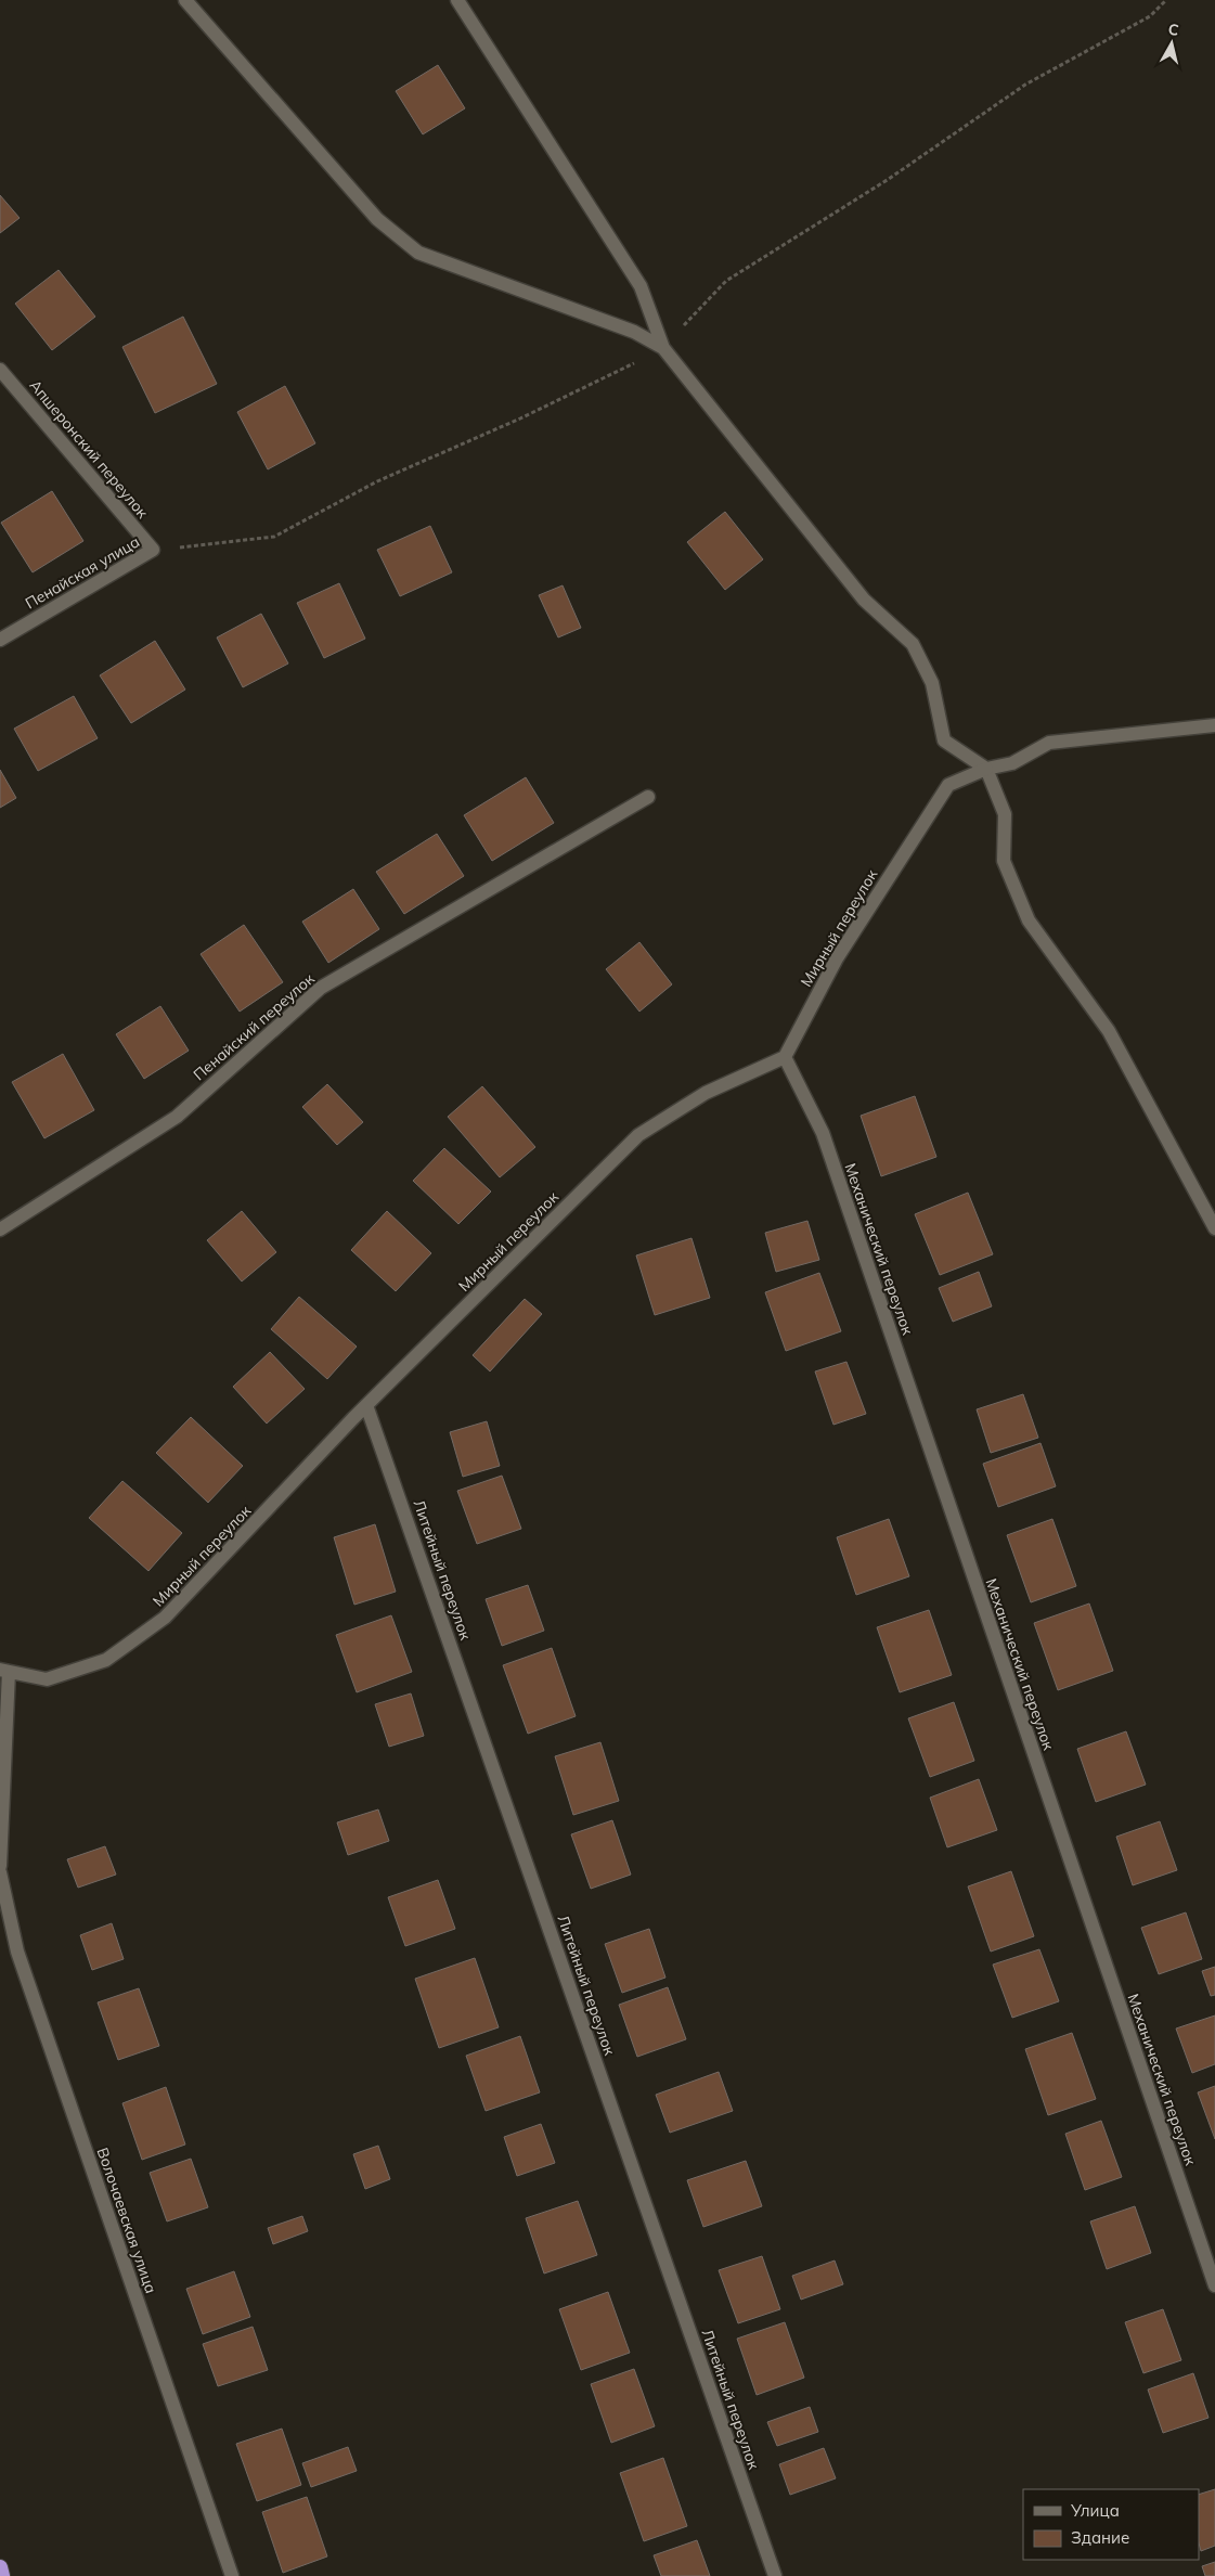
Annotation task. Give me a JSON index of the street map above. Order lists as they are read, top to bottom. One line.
{"streets":{"street":["Апшеронский переулок","Пенайская улица","Мирный переулок","Пенайский переулок","Механический переулок","Литейный переулок","Волочаевская улица"]},"crossings":[["Апшеронский переулок","Пенайская улица"],["Мирный переулок","Механический переулок"],["Мирный переулок","Литейный переулок"]],"legend":["Улица","Здание"],"north":"top"}
